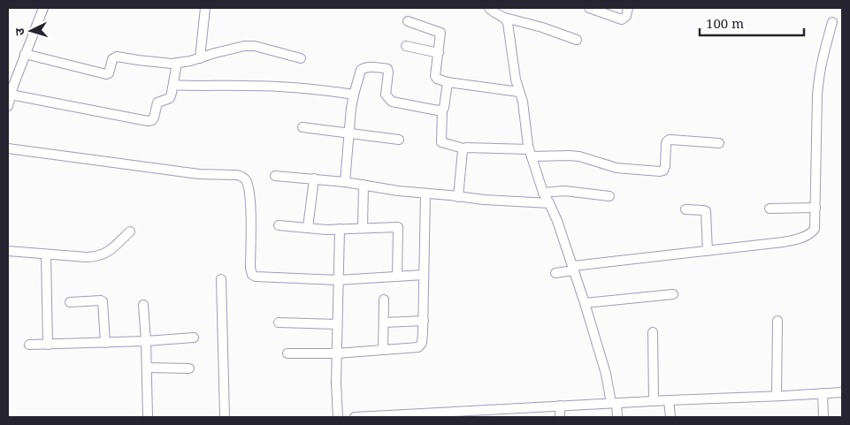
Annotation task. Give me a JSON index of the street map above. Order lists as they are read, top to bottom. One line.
{"scale_bar":"100 m","north":"left"}
